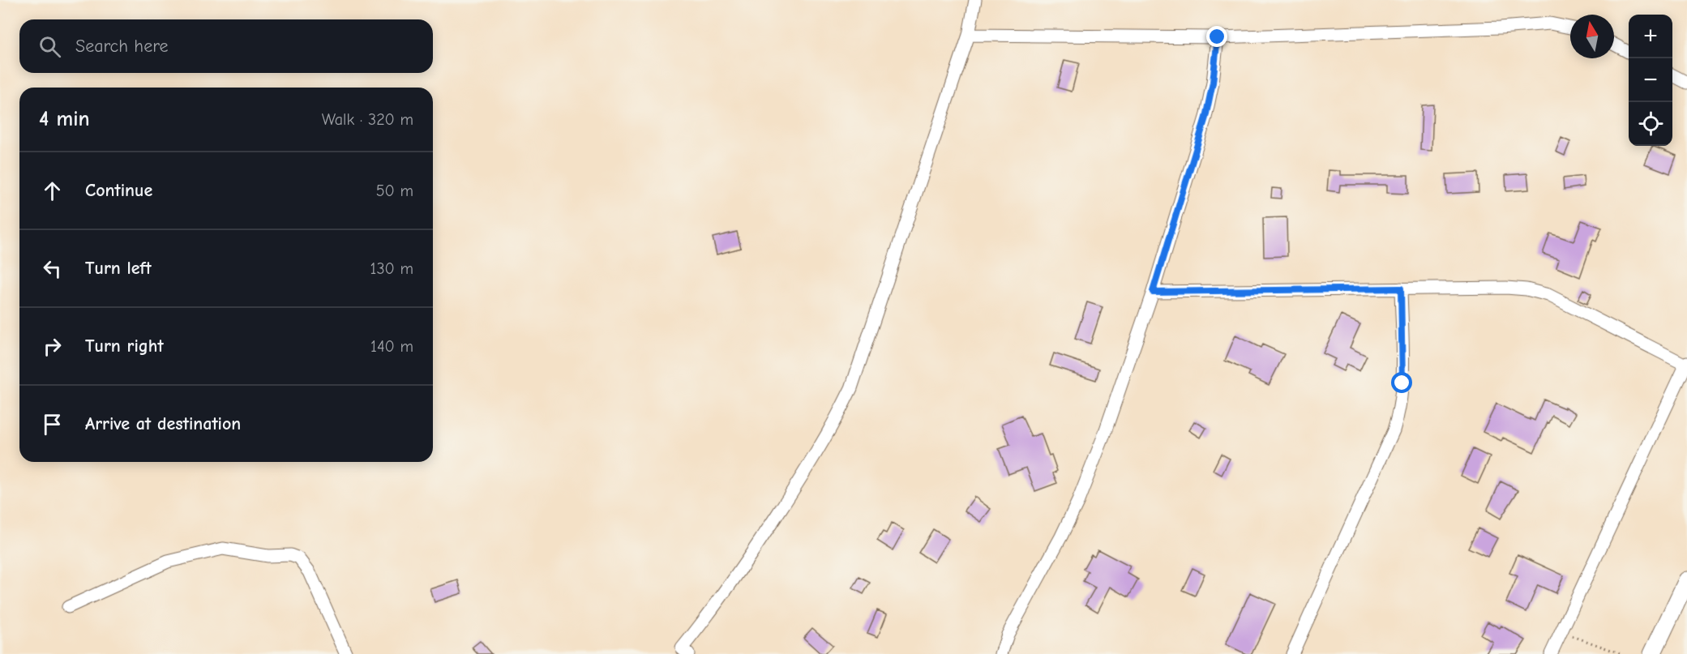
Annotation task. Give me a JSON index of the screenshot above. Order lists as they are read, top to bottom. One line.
{"north":"top","page":{"map_buttons":["+","−"],"search":"Search here","heading":["4 min","Walk · 320 m"],"list":[["Continue","50 m"],["Turn left","130 m"],["Turn right","140 m"],"Arrive at destination"]}}
